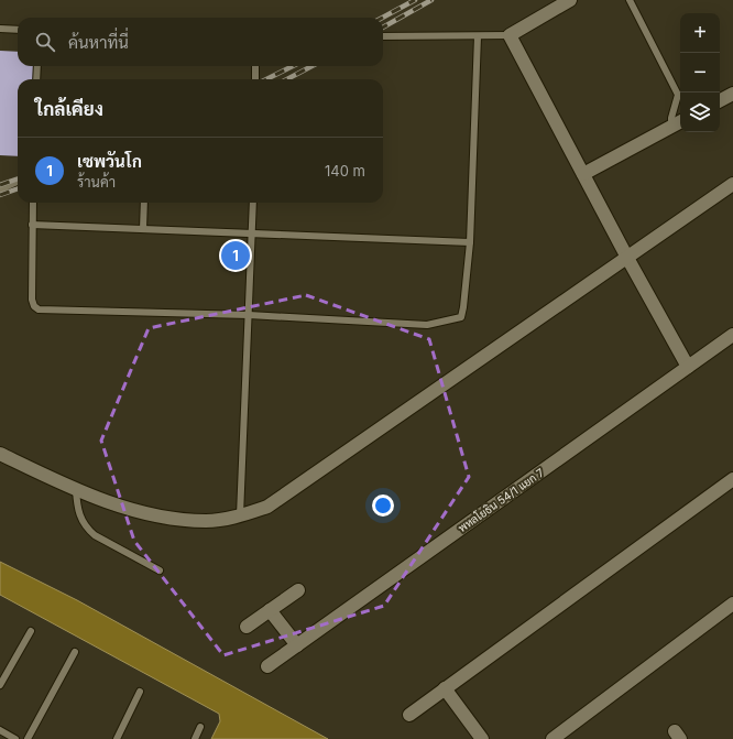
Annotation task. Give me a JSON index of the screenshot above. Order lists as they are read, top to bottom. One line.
{"streets":{"street":["พหลโยธิน 54/1 แยก 7"]},"page":{"map_buttons":["+","−"],"search":"ค้นหาที่นี่","heading":"ใกล้เคียง","list":[{"mark":"1","name":"เซพวันโก","note":"ร้านค้า","value":"140 m"}],"pins":"1"}}
